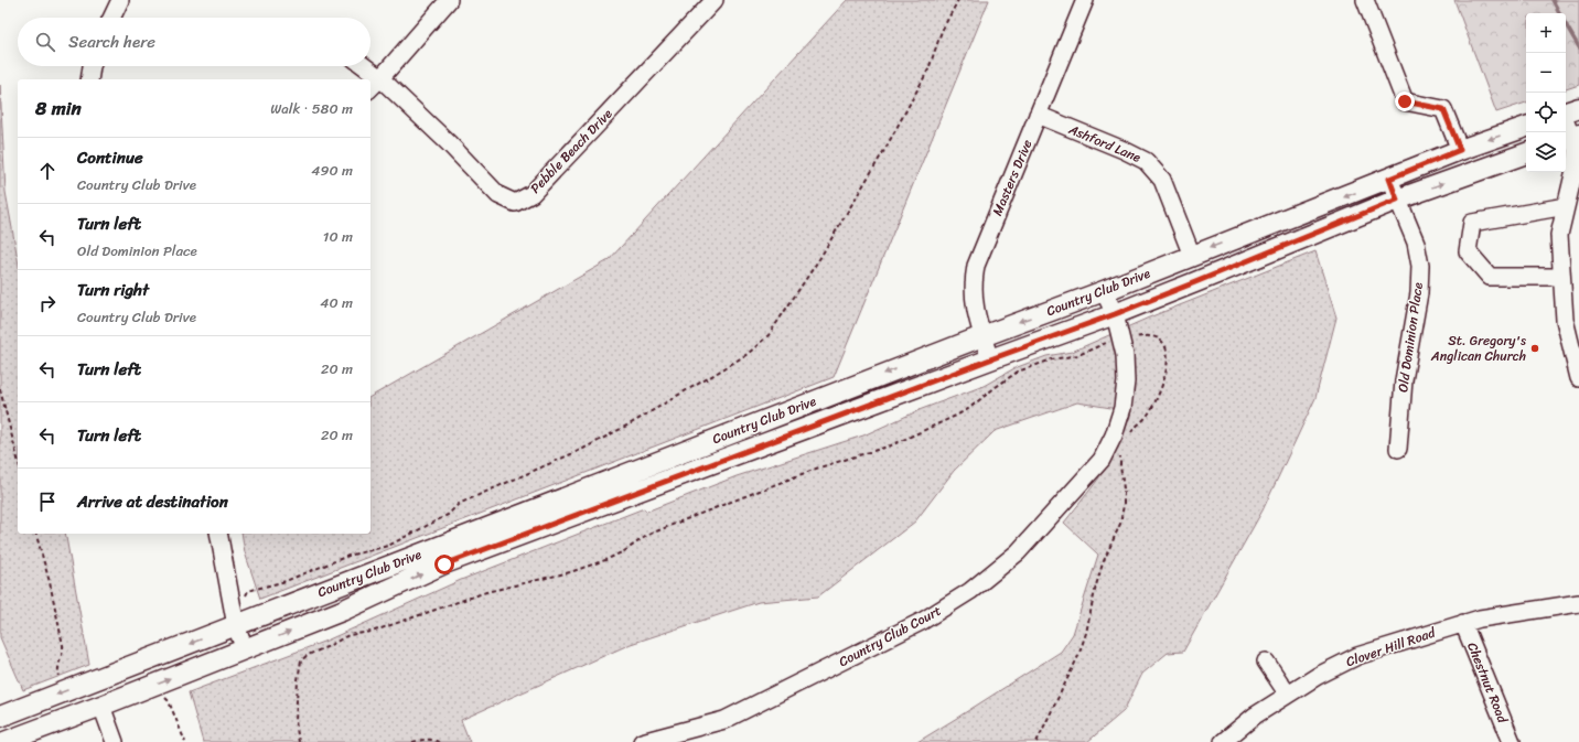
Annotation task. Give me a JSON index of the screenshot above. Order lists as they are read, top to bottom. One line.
{"streets":{"main road":["Country Club Drive"],"street":["Ashford Lane","Pebble Beach Drive","Masters Drive","Old Dominion Place","Country Club Court","Clover Hill Road","Chestnut Road"]},"crossings":[["Ashford Lane","Masters Drive"],["Ashford Lane","Country Club Drive"],["Masters Drive","Country Club Drive"],["Country Club Drive","Old Dominion Place"],["Country Club Drive","Country Club Court"],["Clover Hill Road","Chestnut Road"]],"places":["St. Gregory's Anglican Church"],"page":{"map_buttons":["+","−"],"search":"Search here","heading":["8 min","Walk · 580 m"],"list":[["Continue","Country Club Drive","490 m"],["Turn left","Old Dominion Place","10 m"],["Turn right","Country Club Drive","40 m"],["Turn left","20 m"],["Turn left","20 m"],"Arrive at destination"]}}
